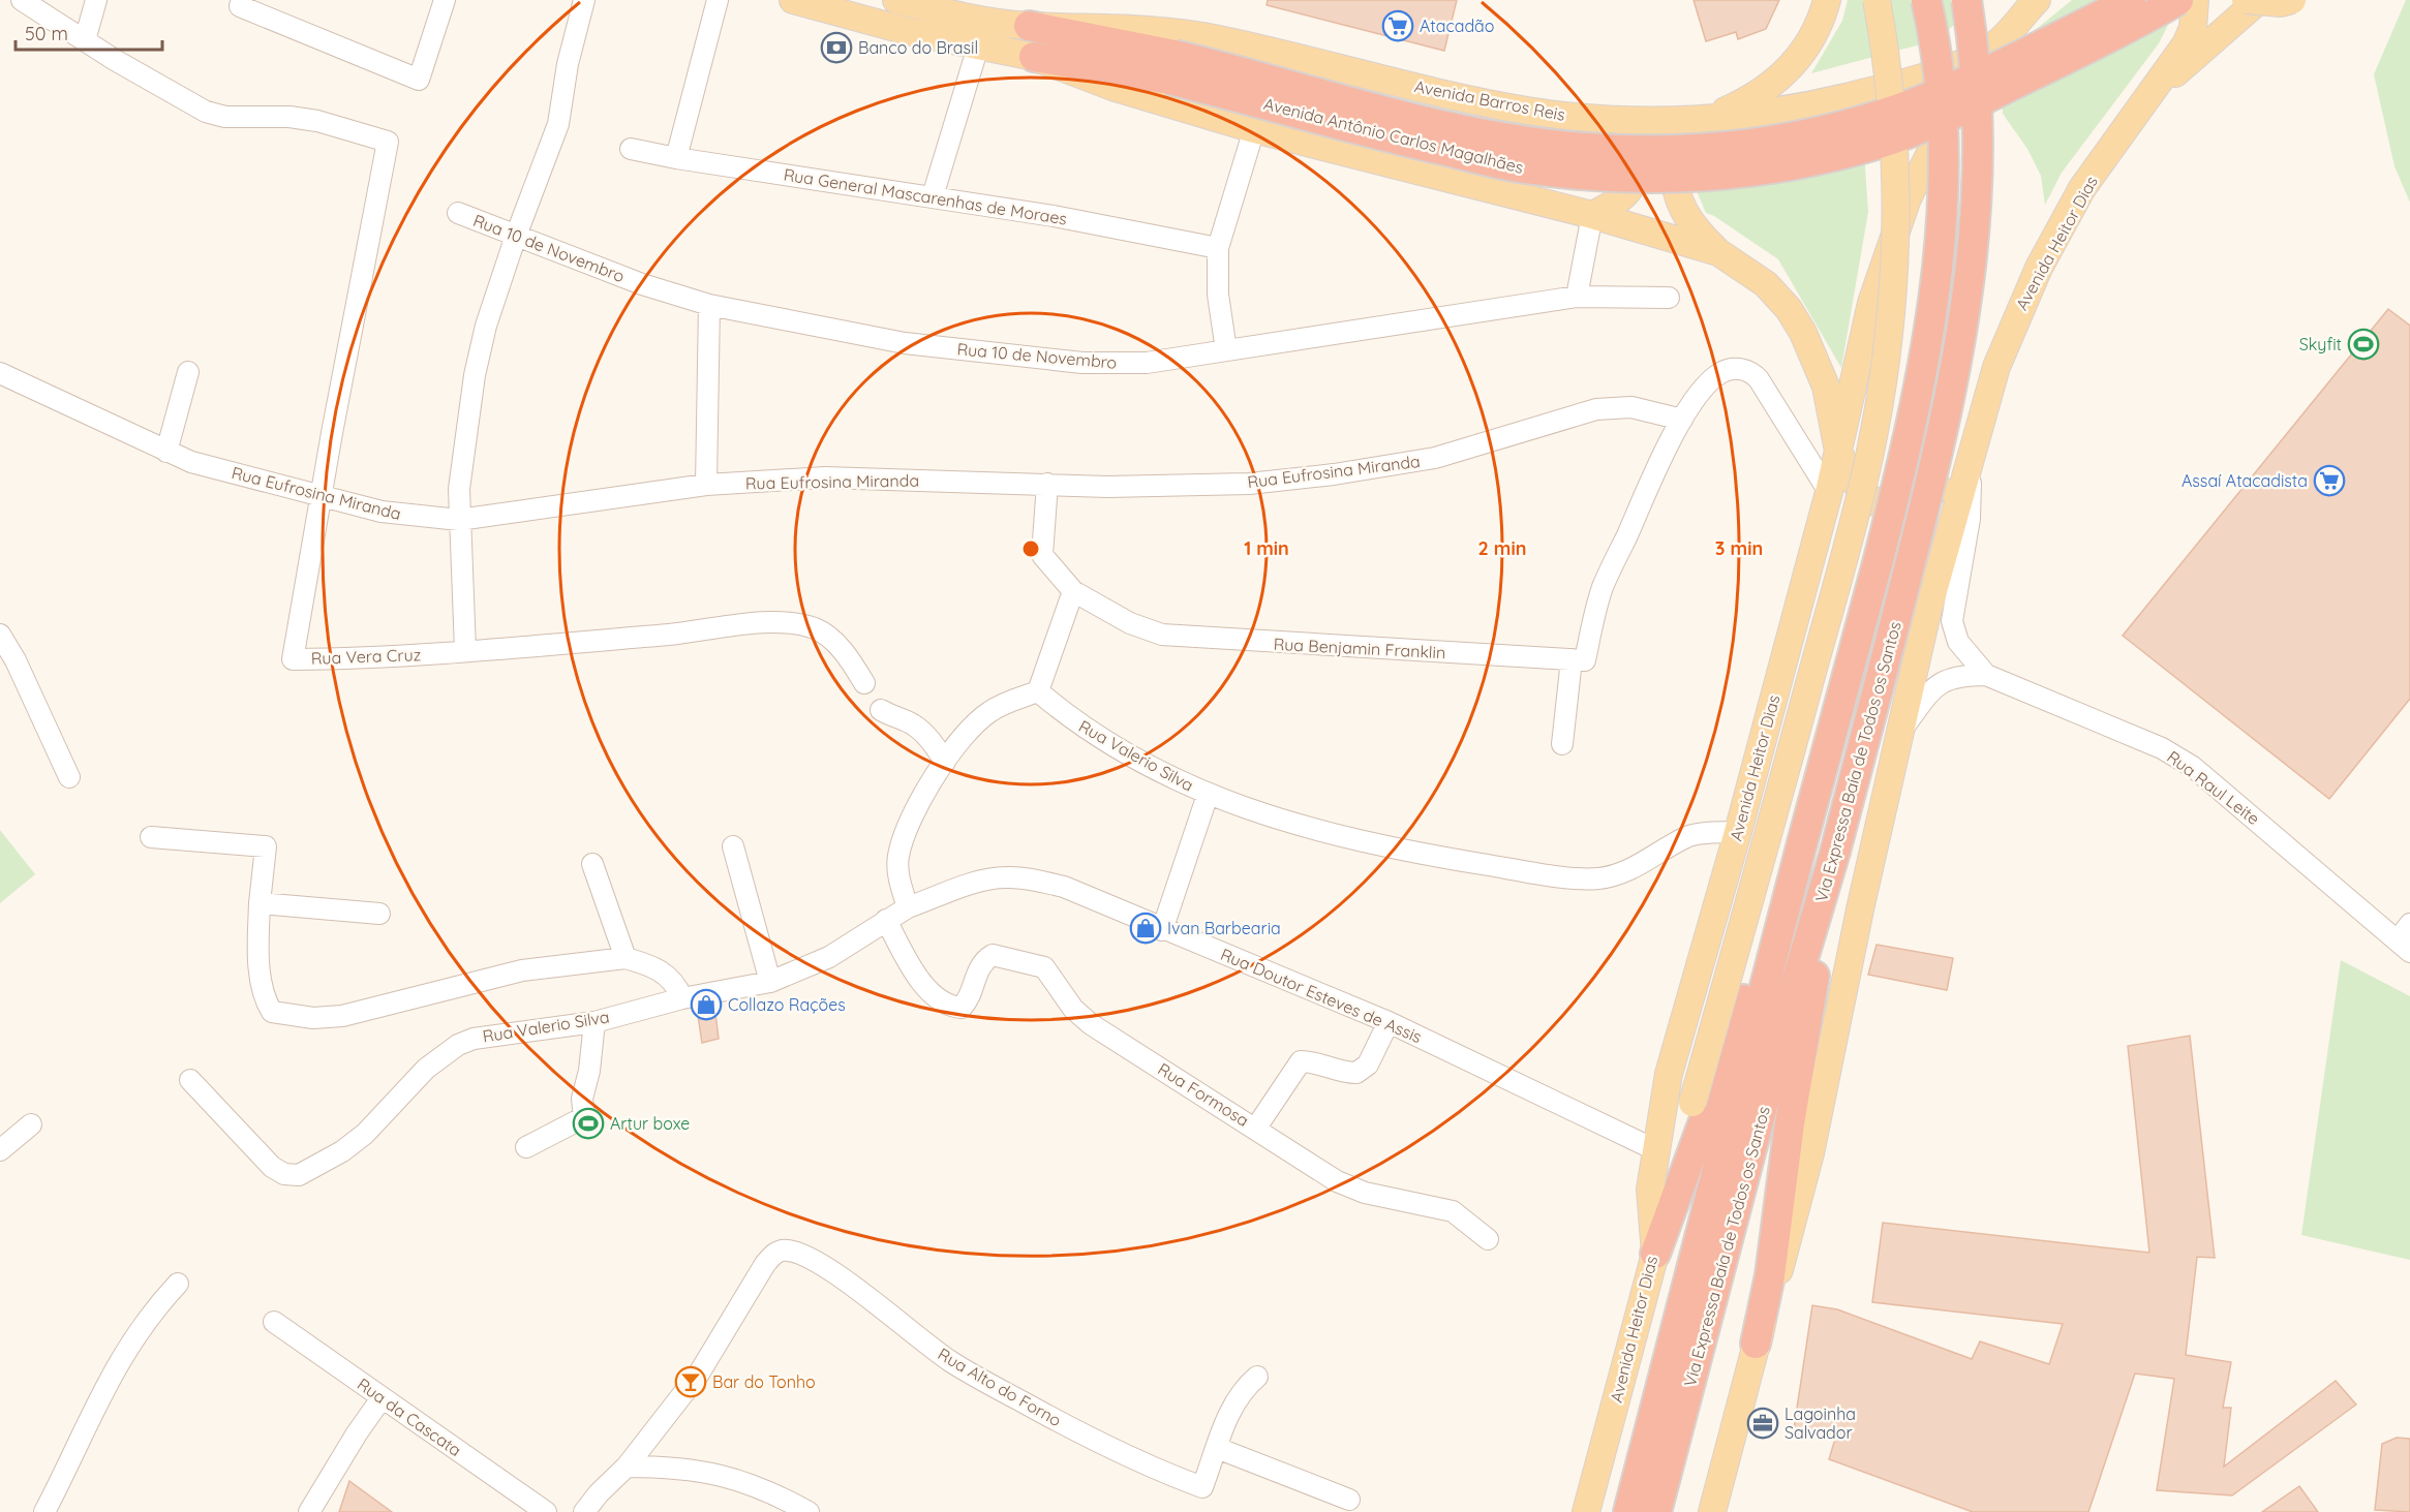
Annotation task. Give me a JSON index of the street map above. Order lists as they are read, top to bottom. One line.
{"streets":{"highway":["Avenida Barros Reis","Avenida Antônio Carlos Magalhães","Via Expressa Baía de Todos os Santos"],"main road":["Avenida Heitor Dias"],"street":["Rua General Mascarenhas de Moraes","Rua 10 de Novembro","Rua Eufrosina Miranda","Rua Benjamin Franklin","Rua Vera Cruz","Rua Valerio Silva","Rua Raul Leite","Rua Doutor Esteves de Assis","Rua Formosa","Rua Alto do Forno","Rua da Cascata"]},"crossings":[["Avenida Barros Reis","Avenida Antônio Carlos Magalhães"],["Avenida Barros Reis","Avenida Heitor Dias"],["Avenida Heitor Dias","Rua Valerio Silva"],["Avenida Heitor Dias","Rua Raul Leite"],["Avenida Heitor Dias","Rua Doutor Esteves de Assis"],["Rua Eufrosina Miranda","Rua Benjamin Franklin"],["Rua Eufrosina Miranda","Rua Vera Cruz"],["Rua Valerio Silva","Rua Doutor Esteves de Assis"],["Rua Valerio Silva","Rua Formosa"]],"places":{"supermarket":["Atacadão","Assaí Atacadista"],"bank":["Banco do Brasil"],"sports":["Skyfit","Artur boxe"],"shop":["Ivan Barbearia","Collazo Rações"],"bar":["Bar do Tonho"],"office":["Lagoinha Salvador"]},"scale_bar":"50 m","rings":["1 min","2 min","3 min"]}
